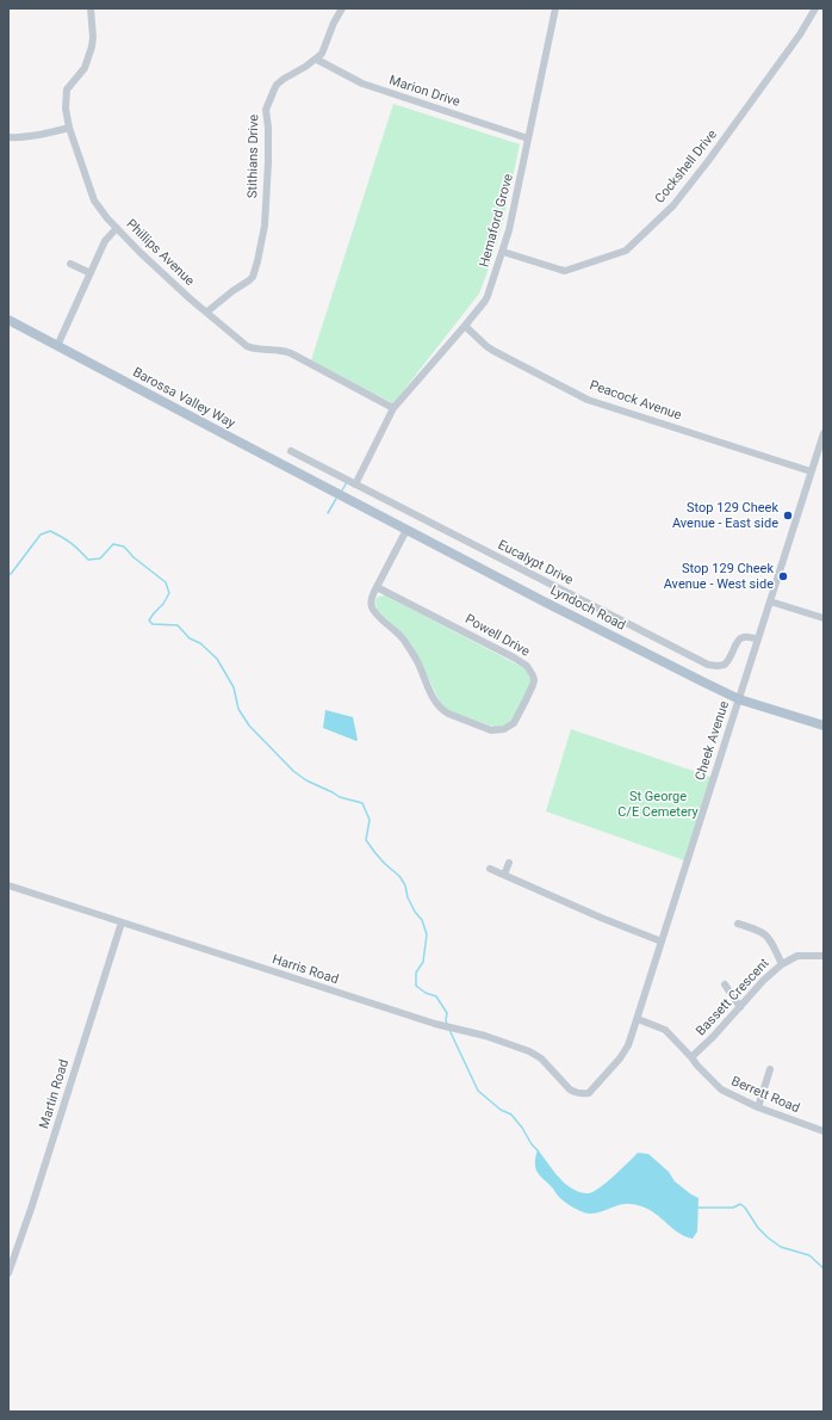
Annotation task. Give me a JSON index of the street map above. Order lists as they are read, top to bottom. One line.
{"streets":{"main road":["Barossa Valley Way","Lyndoch Road"],"street":["Marion Drive","Stithians Drive","Cockshell Drive","Hemaford Grove","Phillips Avenue","Peacock Avenue","Eucalypt Drive","Powell Drive","Cheek Avenue","Harris Road","Bassett Crescent","Martin Road","Berrett Road"]},"crossings":[["Marion Drive","Stithians Drive"],["Marion Drive","Hemaford Grove"],["Stithians Drive","Phillips Avenue"],["Cockshell Drive","Hemaford Grove"],["Hemaford Grove","Phillips Avenue"],["Hemaford Grove","Peacock Avenue"],["Hemaford Grove","Eucalypt Drive"],["Barossa Valley Way","Lyndoch Road"],["Peacock Avenue","Cheek Avenue"],["Eucalypt Drive","Cheek Avenue"],["Lyndoch Road","Powell Drive"],["Lyndoch Road","Cheek Avenue"],["Cheek Avenue","Harris Road"],["Cheek Avenue","Berrett Road"],["Harris Road","Martin Road"],["Bassett Crescent","Berrett Road"]],"parks":["St George C/E Cemetery"],"places":["Stop 129 Cheek Avenue - East side","Stop 129 Cheek Avenue - West side"]}
